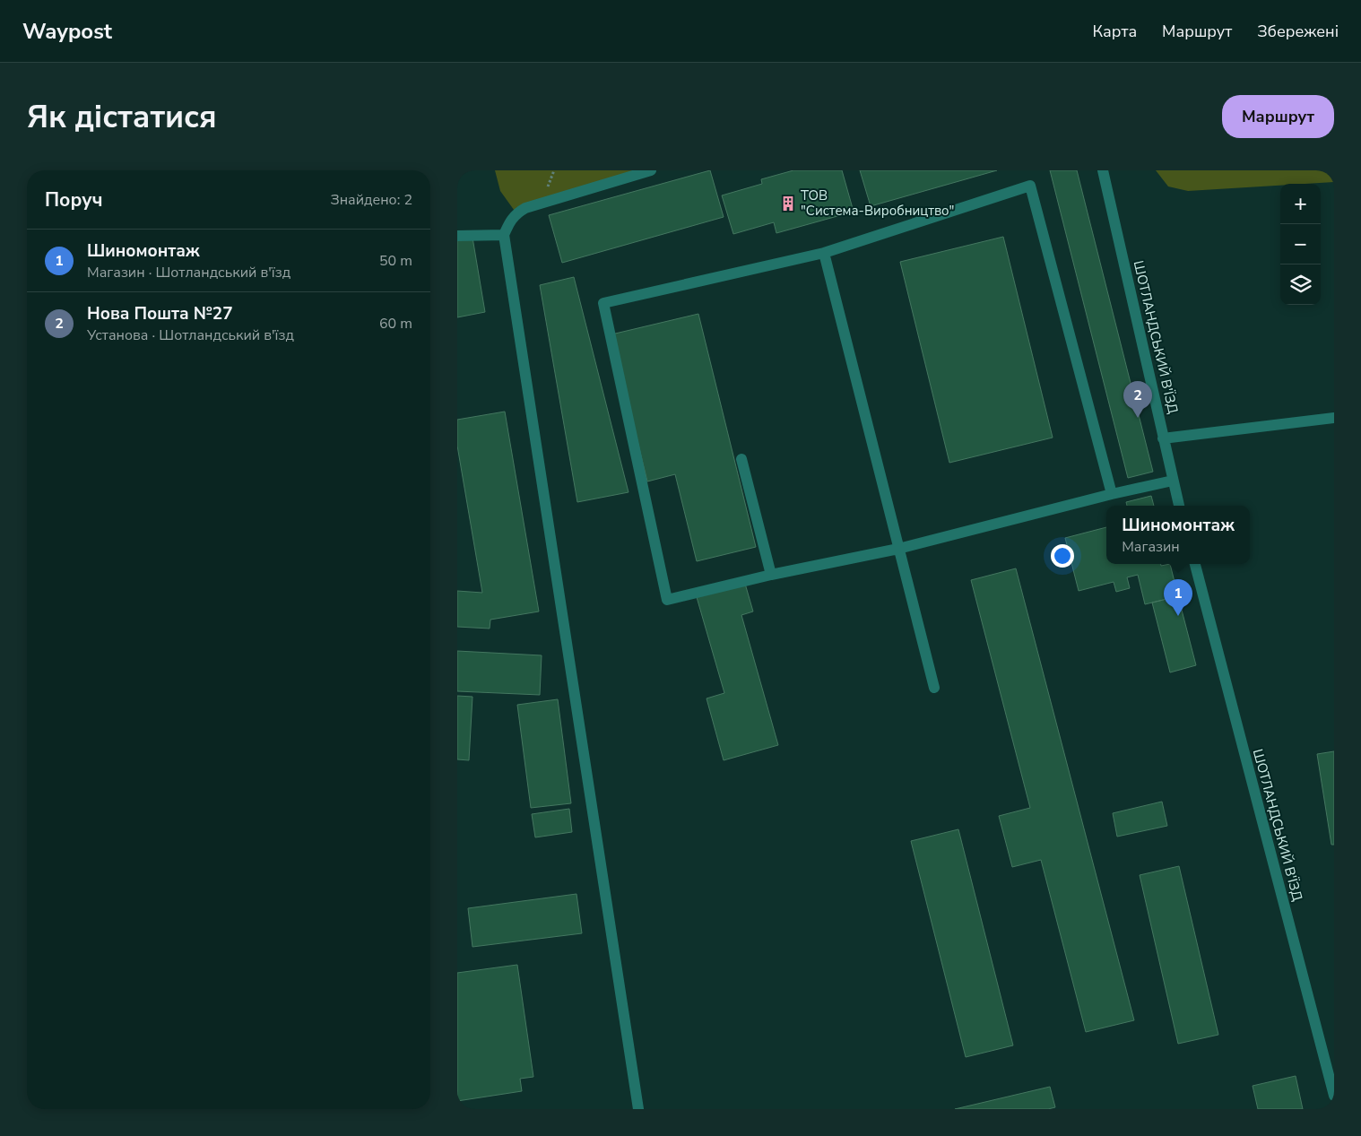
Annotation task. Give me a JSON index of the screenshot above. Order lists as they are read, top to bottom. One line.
{"streets":{"street":["ШОТЛАНДСЬКИЙ В'ЇЗД"]},"places":{"building":["ТОВ \"Система-Виробництво\""]},"page":{"header":"Waypost","nav":["Карта","Маршрут","Збережені"],"buttons":"Маршрут","title":"Як дістатися","heading":["Поруч","Знайдено: 2"],"map_buttons":["+","−"],"list":[{"mark":"1","name":"Шиномонтаж","note":"Магазин · Шотландський в'їзд","value":"50 m"},{"mark":"2","name":"Нова Пошта №27","note":"Установа · Шотландський в'їзд","value":"60 m"}],"pins":["2","1"],"popup":["Шиномонтаж","Магазин"]}}
